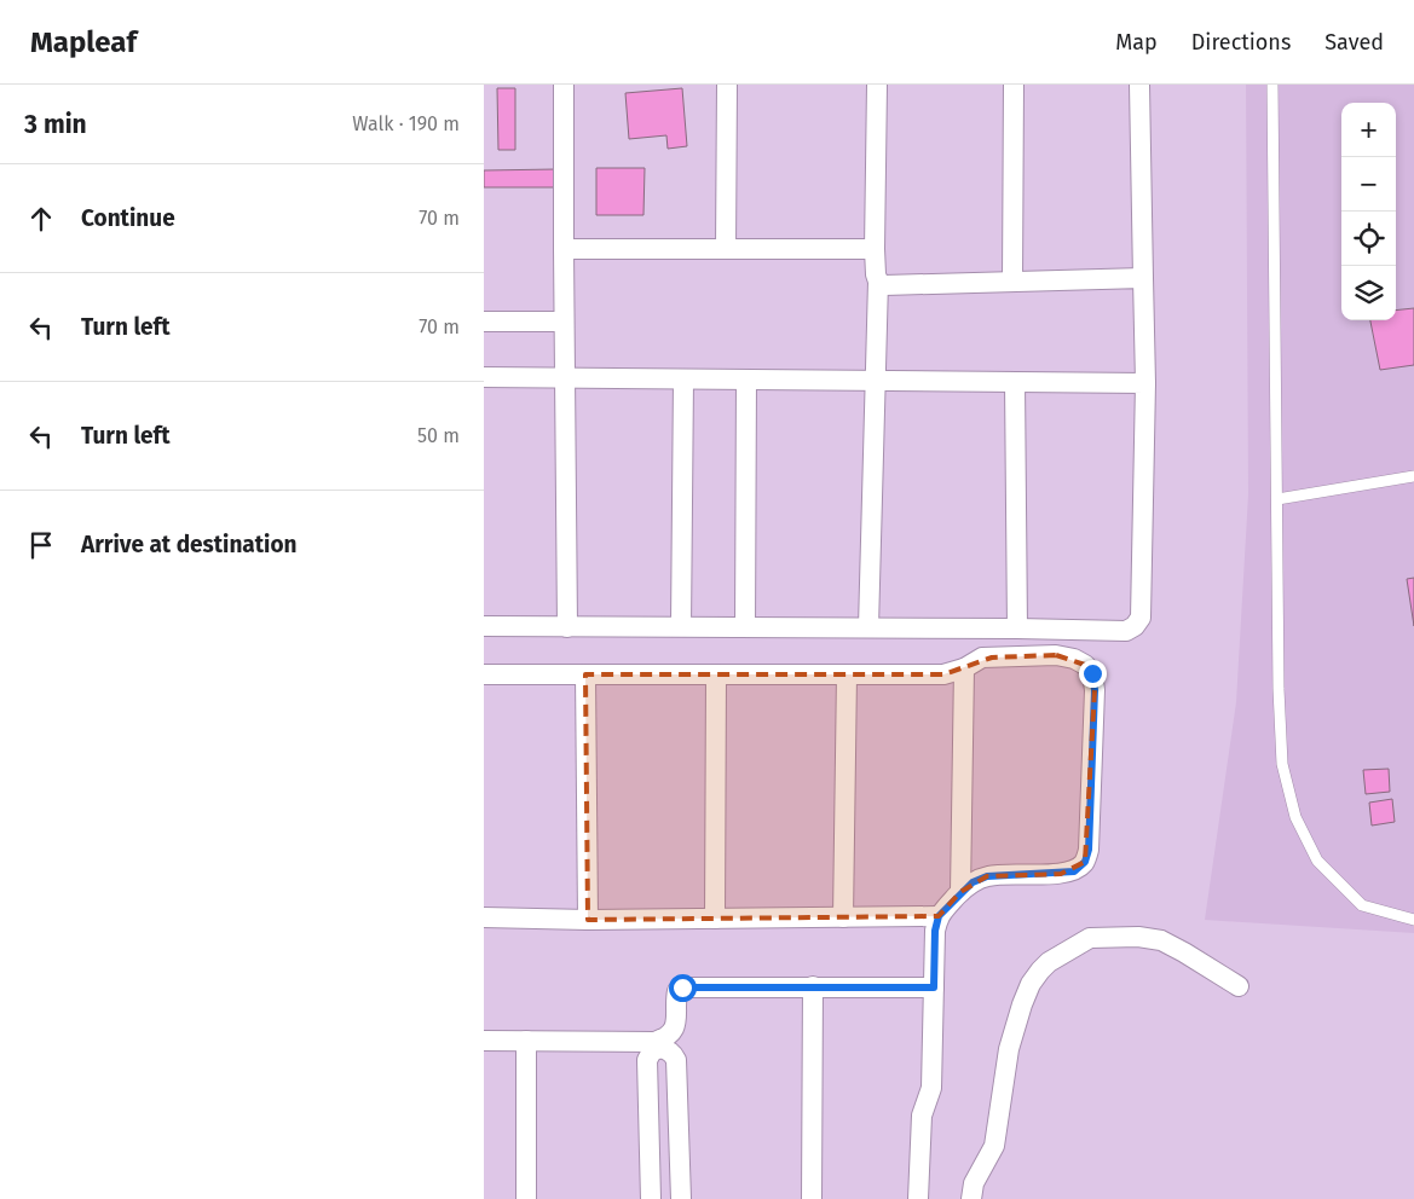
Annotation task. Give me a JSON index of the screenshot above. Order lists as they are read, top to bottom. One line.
{"page":{"header":"Mapleaf","nav":["Map","Directions","Saved"],"heading":["3 min","Walk · 190 m"],"map_buttons":["+","−"],"list":[["Continue","70 m"],["Turn left","70 m"],["Turn left","50 m"],"Arrive at destination"]}}
